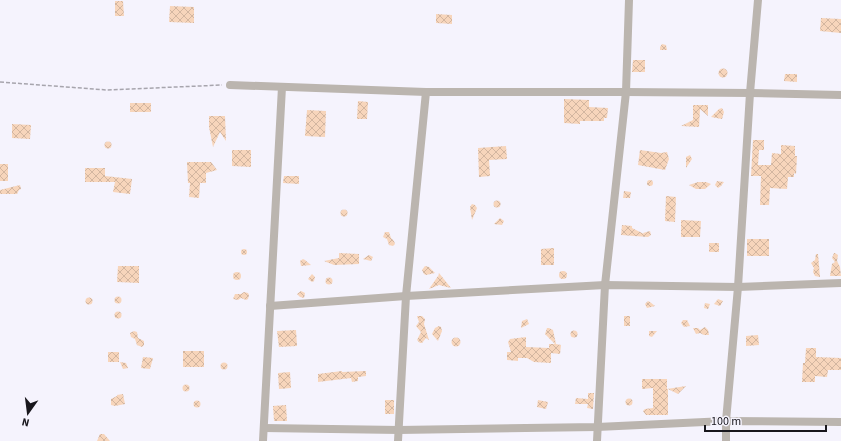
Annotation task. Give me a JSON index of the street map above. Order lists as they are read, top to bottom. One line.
{"scale_bar":"100 m","north":"bottom"}
